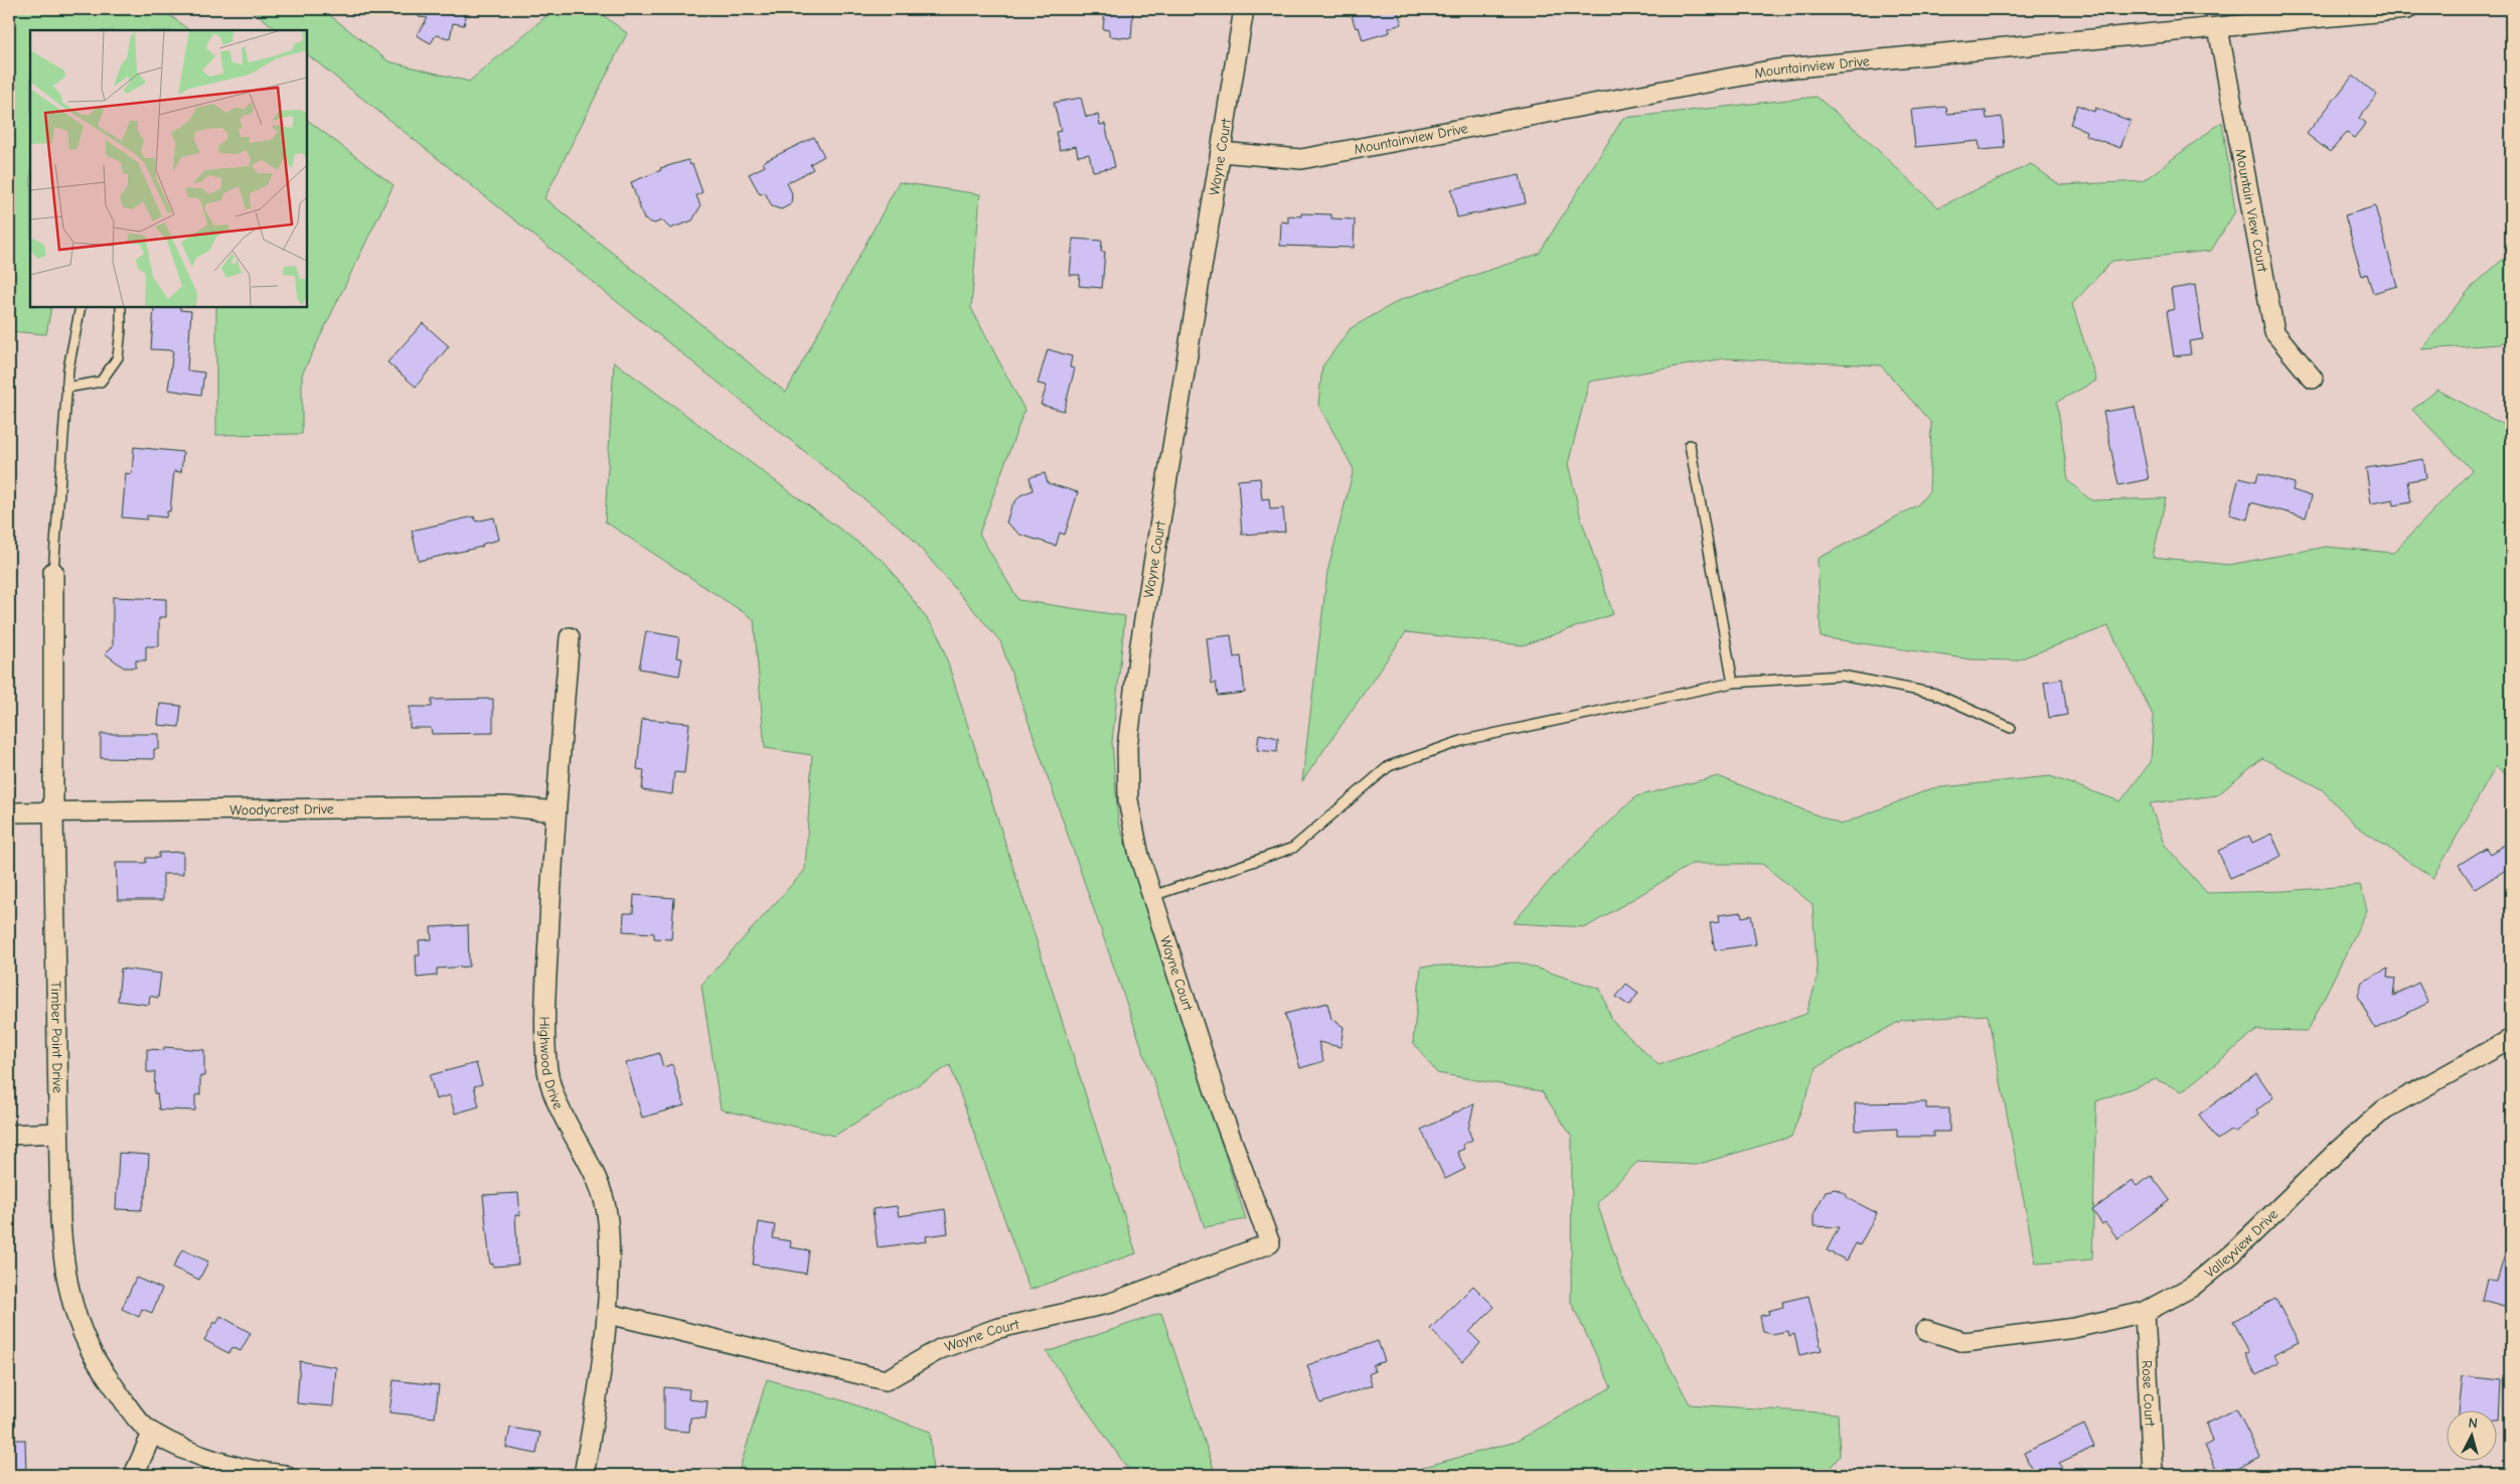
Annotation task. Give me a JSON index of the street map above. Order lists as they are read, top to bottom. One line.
{"streets":{"street":["Mountainview Drive","Wayne Court","Mountain View Court","Woodycrest Drive","Timber Point Drive","Highwood Drive","Valleyview Drive","Rose Court"]},"crossings":[["Mountainview Drive","Wayne Court"],["Mountainview Drive","Mountain View Court"],["Wayne Court","Highwood Drive"],["Woodycrest Drive","Timber Point Drive"],["Woodycrest Drive","Highwood Drive"],["Valleyview Drive","Rose Court"]],"north":"top"}
